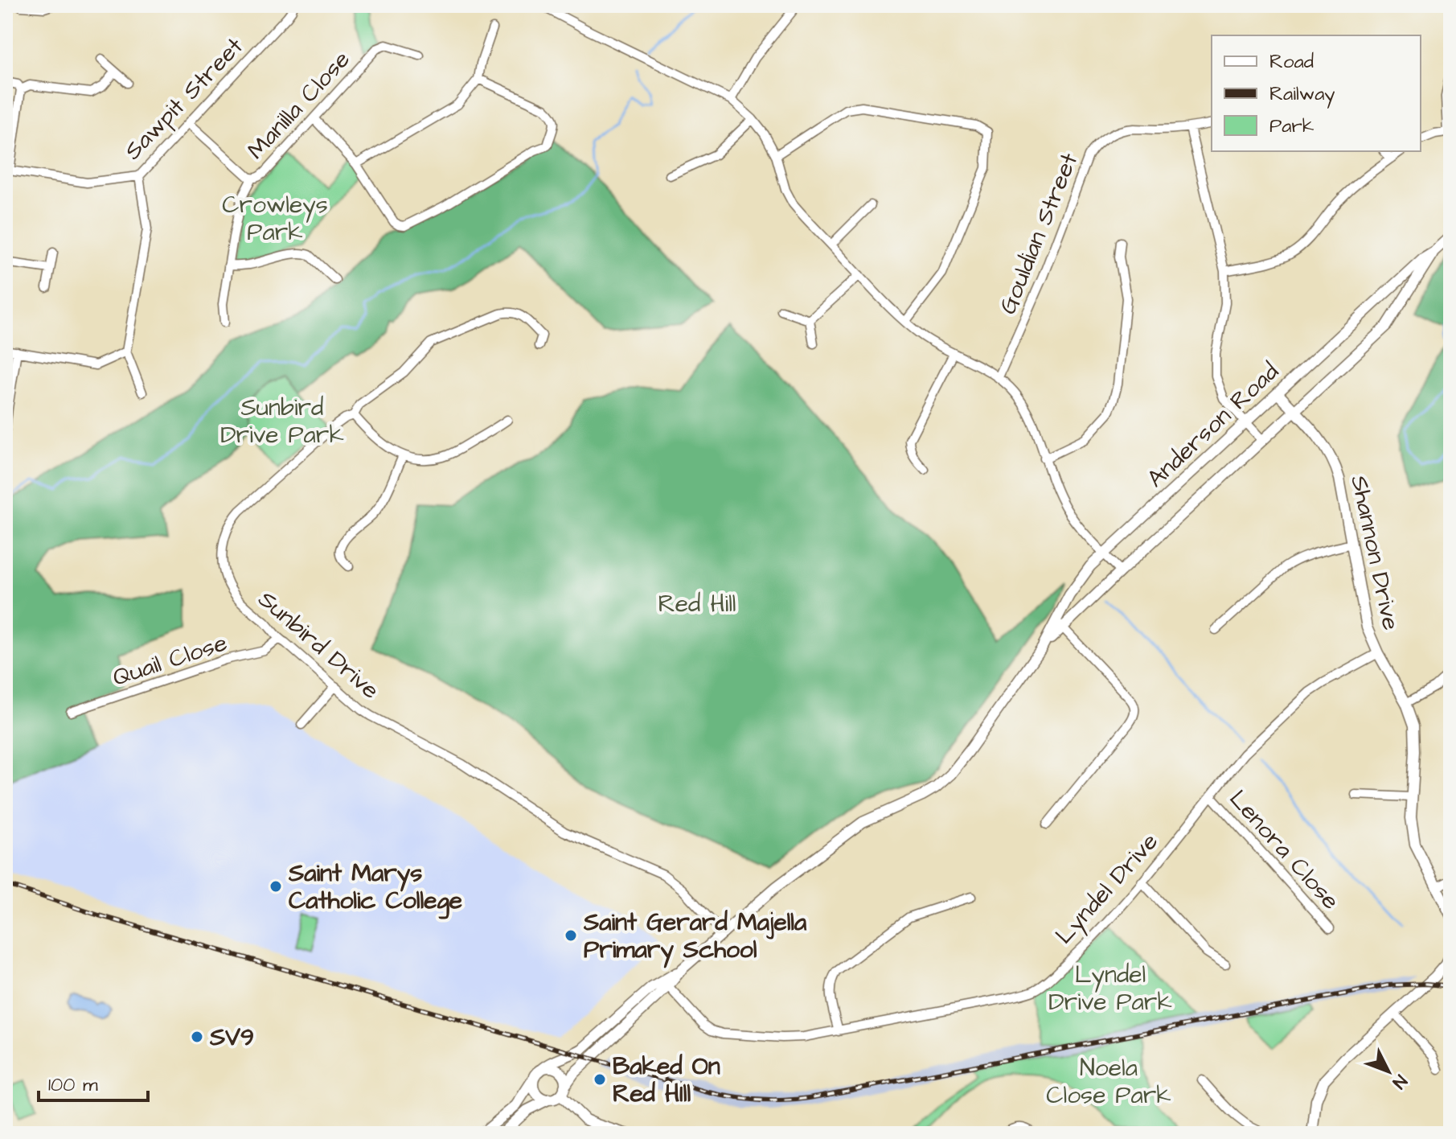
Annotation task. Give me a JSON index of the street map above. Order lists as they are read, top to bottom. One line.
{"streets":{"street":["Sawpit Street","Manilla Close","Gouldian Street","Anderson Road","Shannon Drive","Sunbird Drive","Quail Close","Lenora Close","Lyndel Drive"]},"crossings":[["Sawpit Street","Manilla Close"],["Anderson Road","Shannon Drive"],["Anderson Road","Sunbird Drive"],["Anderson Road","Lyndel Drive"],["Shannon Drive","Lyndel Drive"],["Sunbird Drive","Quail Close"],["Lenora Close","Lyndel Drive"]],"parks":["Crowleys Park","Sunbird Drive Park","Red Hill","Lyndel Drive Park","Noela Close Park"],"places":["Saint Marys Catholic College","Saint Gerard Majella Primary School","SV9","Baked On Red HIll"],"legend":["Road","Railway","Park"],"scale_bar":"100 m","north":"bottom right"}
